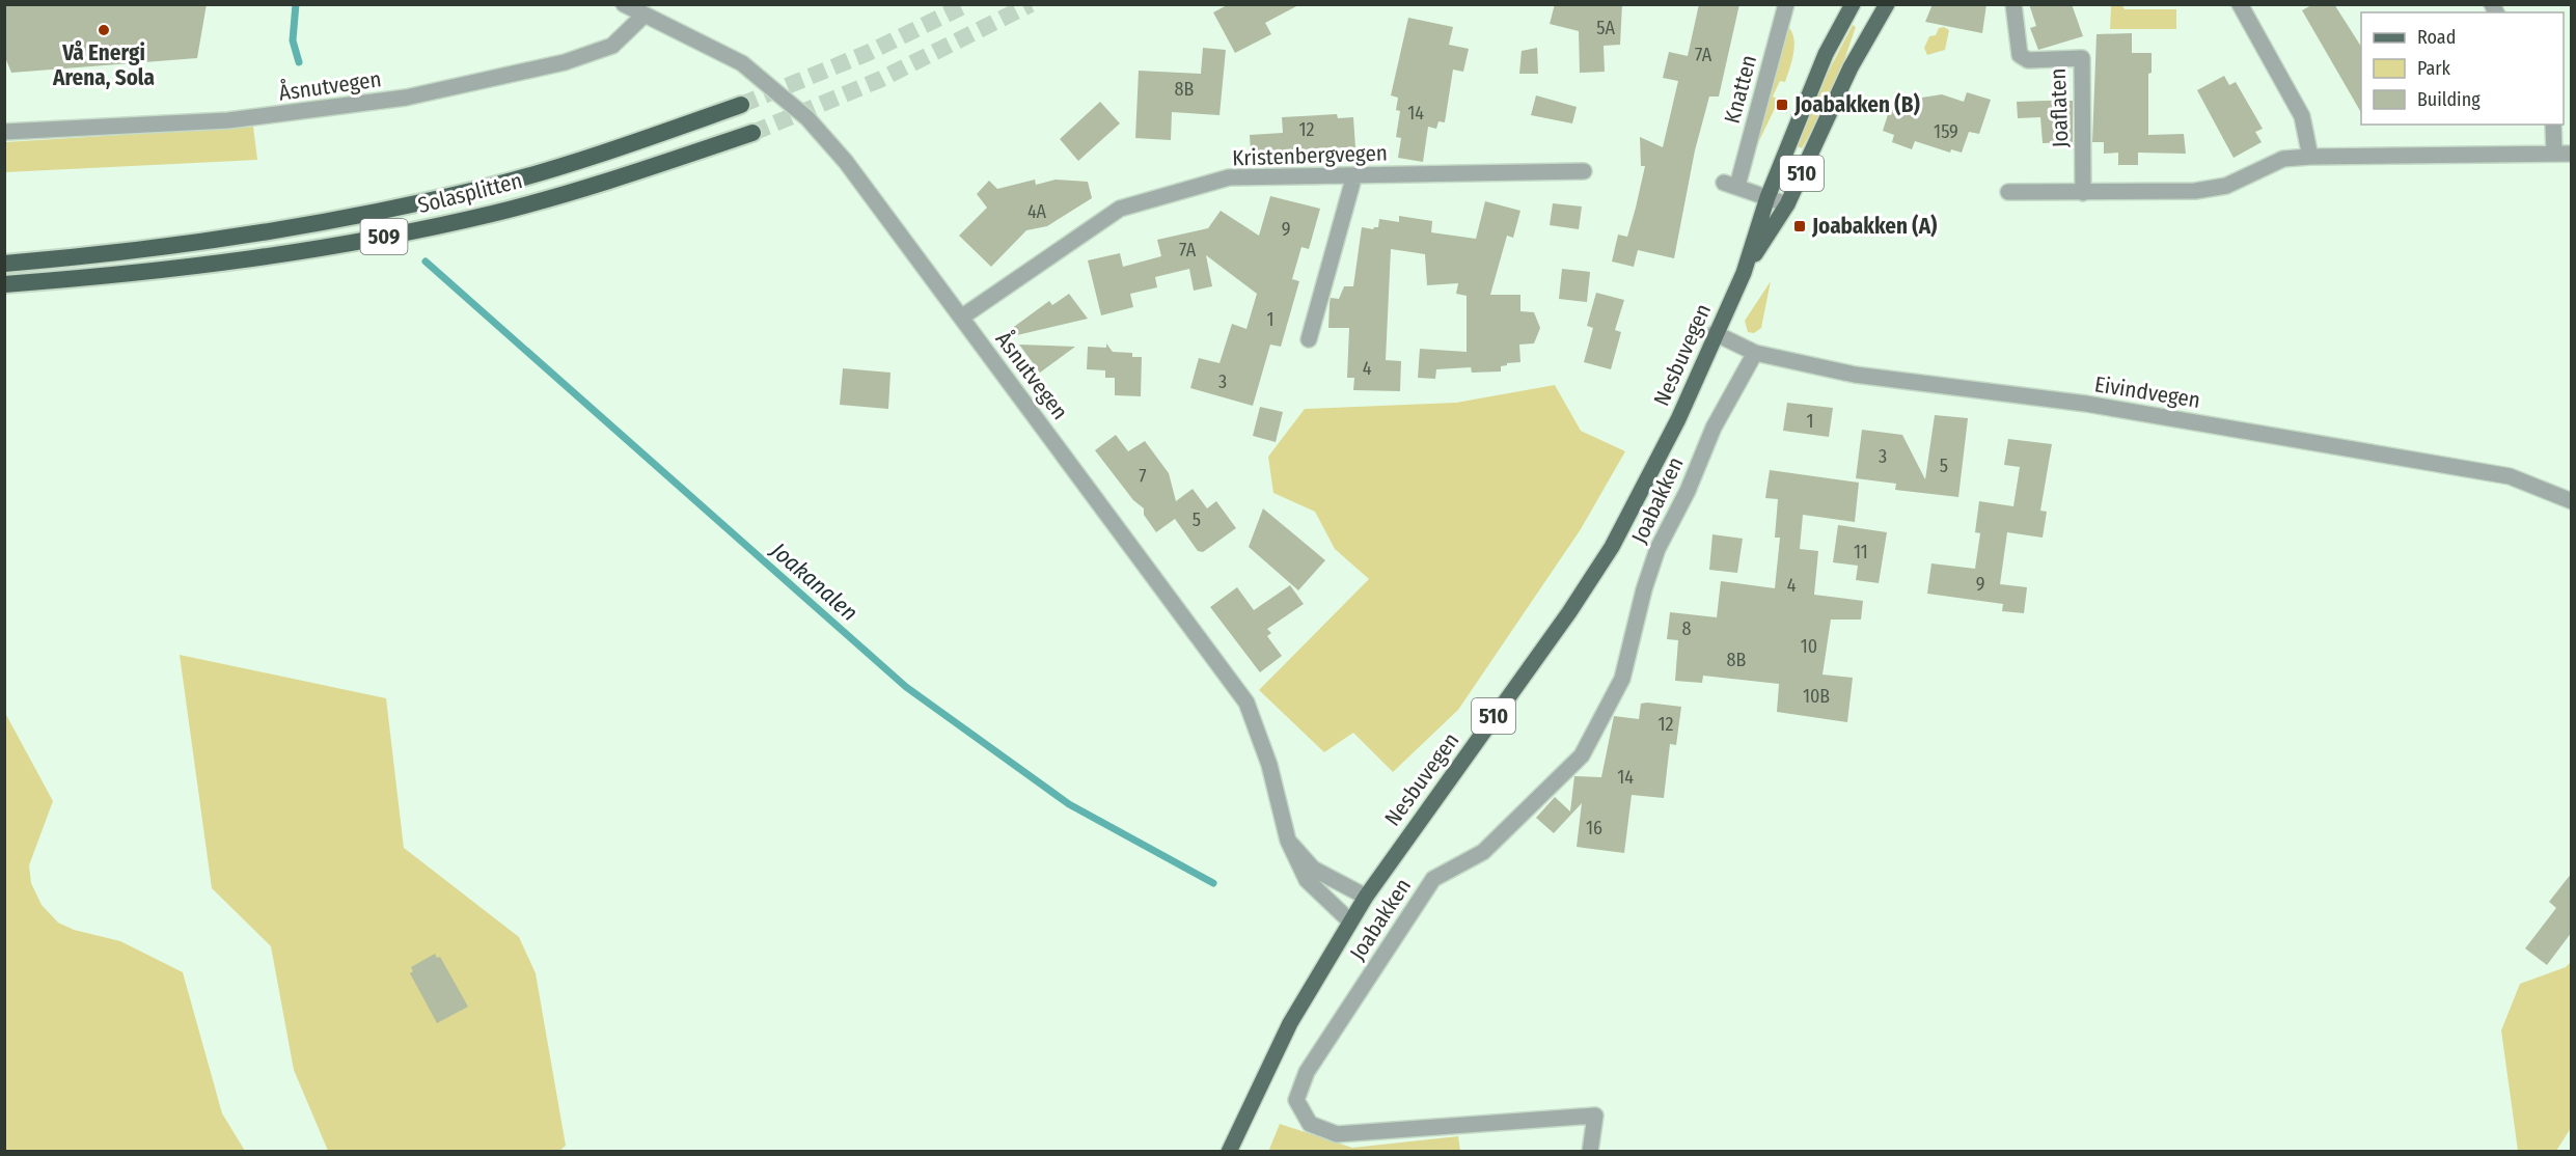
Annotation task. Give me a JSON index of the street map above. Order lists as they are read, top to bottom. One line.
{"streets":{"highway":["Solasplitten","509"],"main road":["510","Nesbuvegen"],"street":["Åsnutvegen","Knatten","Joaflaten","Kristenbergvegen","Eivindvegen","Joabakken"]},"crossings":[["Åsnutvegen","Kristenbergvegen"],["Åsnutvegen","Nesbuvegen"],["Knatten","Nesbuvegen"],["Nesbuvegen","Eivindvegen"],["Eivindvegen","Joabakken"]],"water":["Joakanalen"],"places":{"other":["Vå Energi Arena, Sola"],"transit":["Joabakken (B)","Joabakken (A)"]},"house_numbers":["5A","7A","8B","14","12","159","4A","9","7A","1","4","3","1","3","5","7","5","11","9","4","8","10","8B","10B","12","14","16"],"legend":["Road","Park","Building"]}
